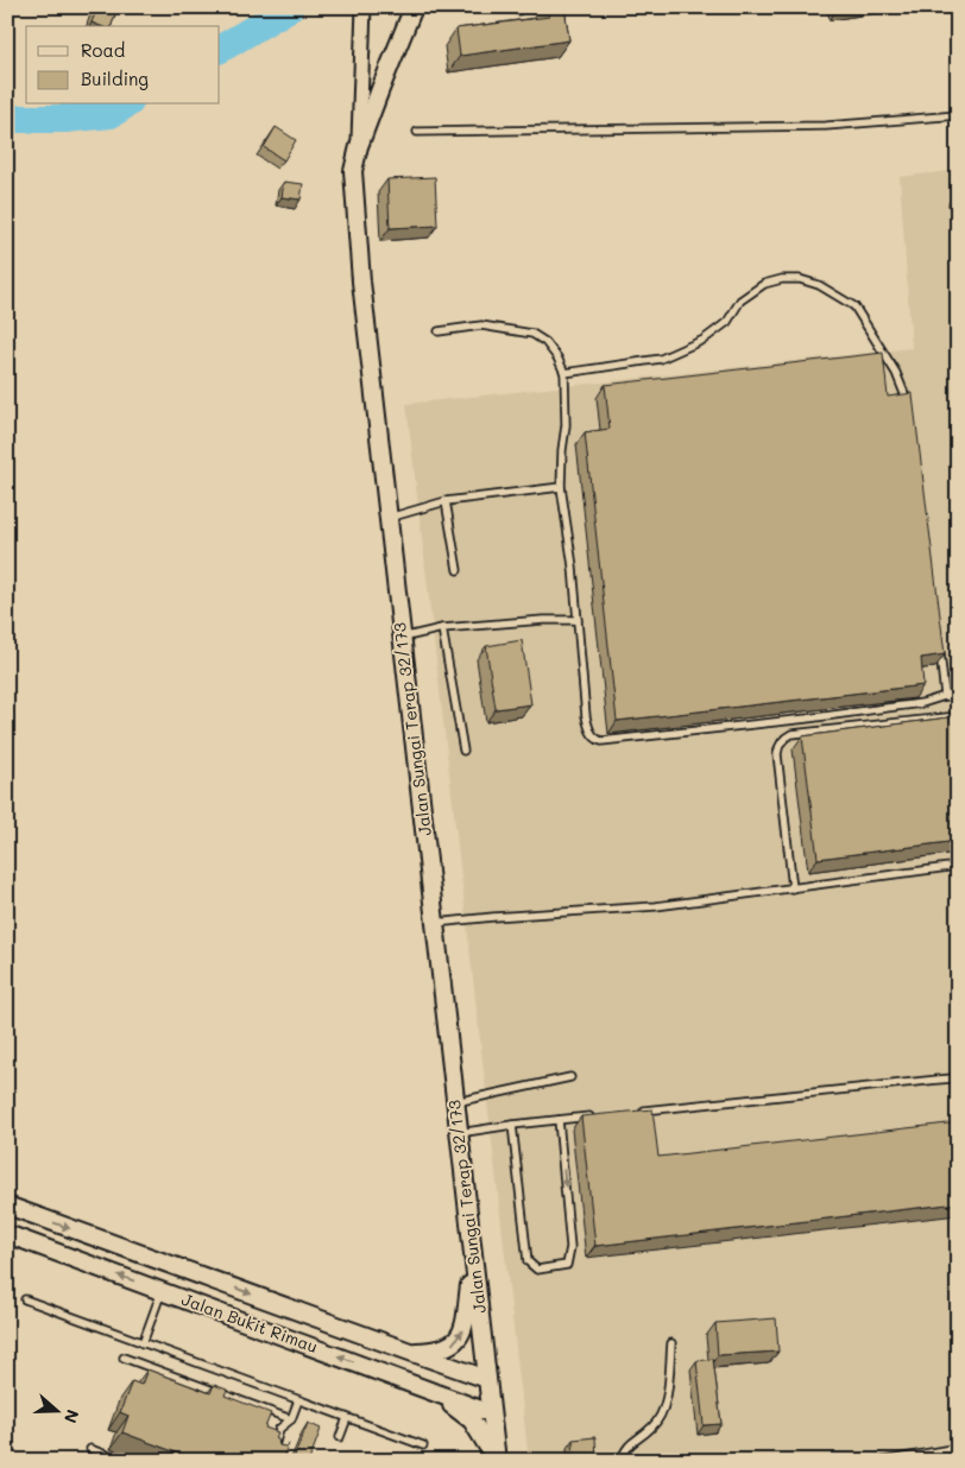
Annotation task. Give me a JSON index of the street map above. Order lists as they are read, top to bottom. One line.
{"streets":{"street":["Jalan Sungai Terap 32/173","Jalan Bukit Rimau"]},"crossings":[["Jalan Sungai Terap 32/173","Jalan Bukit Rimau"]],"legend":["Road","Building"],"north":"right"}
